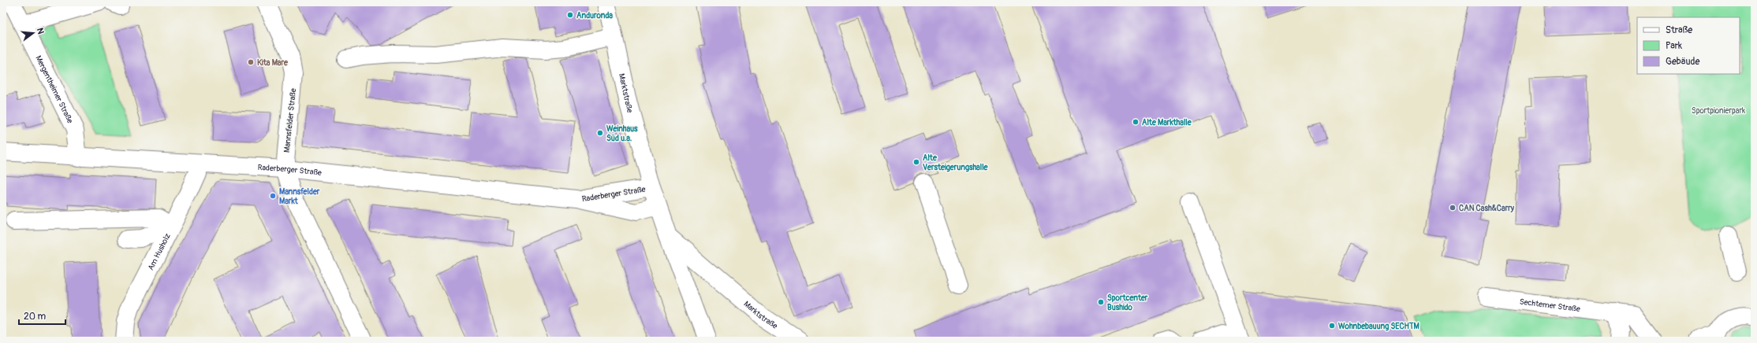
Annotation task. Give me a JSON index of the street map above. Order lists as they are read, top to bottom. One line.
{"streets":{"street":["Mergentheimer Straße","Marktstraße","Mannsfelder Straße","Raderberger Straße","Am Husholz","Sechtemer Straße"]},"crossings":[["Mergentheimer Straße","Raderberger Straße"],["Marktstraße","Raderberger Straße"],["Mannsfelder Straße","Raderberger Straße"],["Raderberger Straße","Am Husholz"]],"parks":["Sportpionierpark"],"places":["Anduronda","Kita Mare","Alte Markthalle","Weinhaus Süd u.a.","Alte Versteigerungshalle","Mannsfelder Markt","CAN Cash&Carry","Sportcenter Bushido","Wohnbebauung SECHTM"],"legend":["Straße","Park","Gebäude"],"scale_bar":"20 m","north":"right"}
